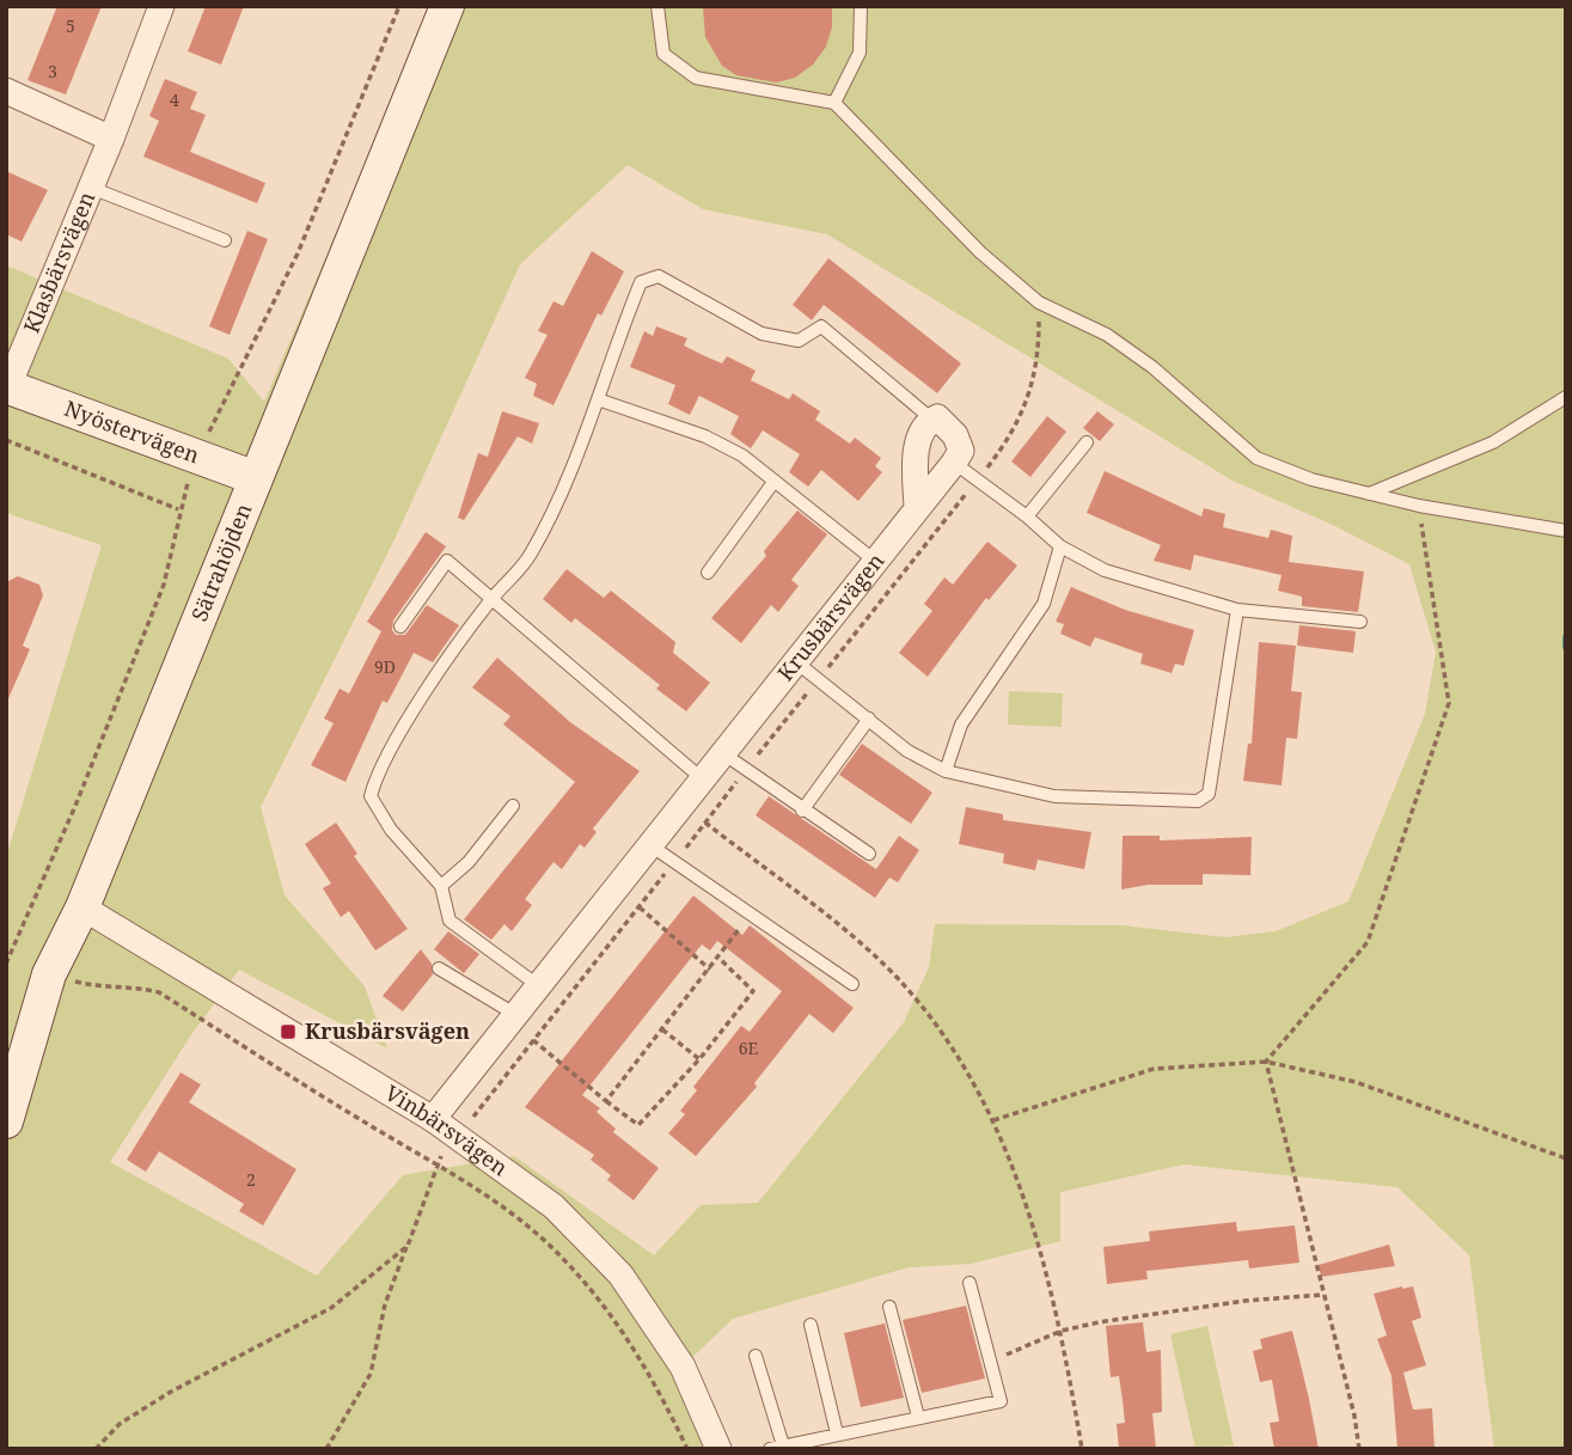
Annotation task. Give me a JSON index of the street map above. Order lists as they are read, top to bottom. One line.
{"streets":{"street":["Klasbärsvägen","Nyöstervägen","Sätrahöjden","Krusbärsvägen","Vinbärsvägen"]},"crossings":[["Klasbärsvägen","Nyöstervägen"],["Nyöstervägen","Sätrahöjden"],["Sätrahöjden","Vinbärsvägen"],["Krusbärsvägen","Vinbärsvägen"]],"places":{"transit":["Krusbärsvägen"]},"house_numbers":["5","3","4","9D","6E","2"]}
